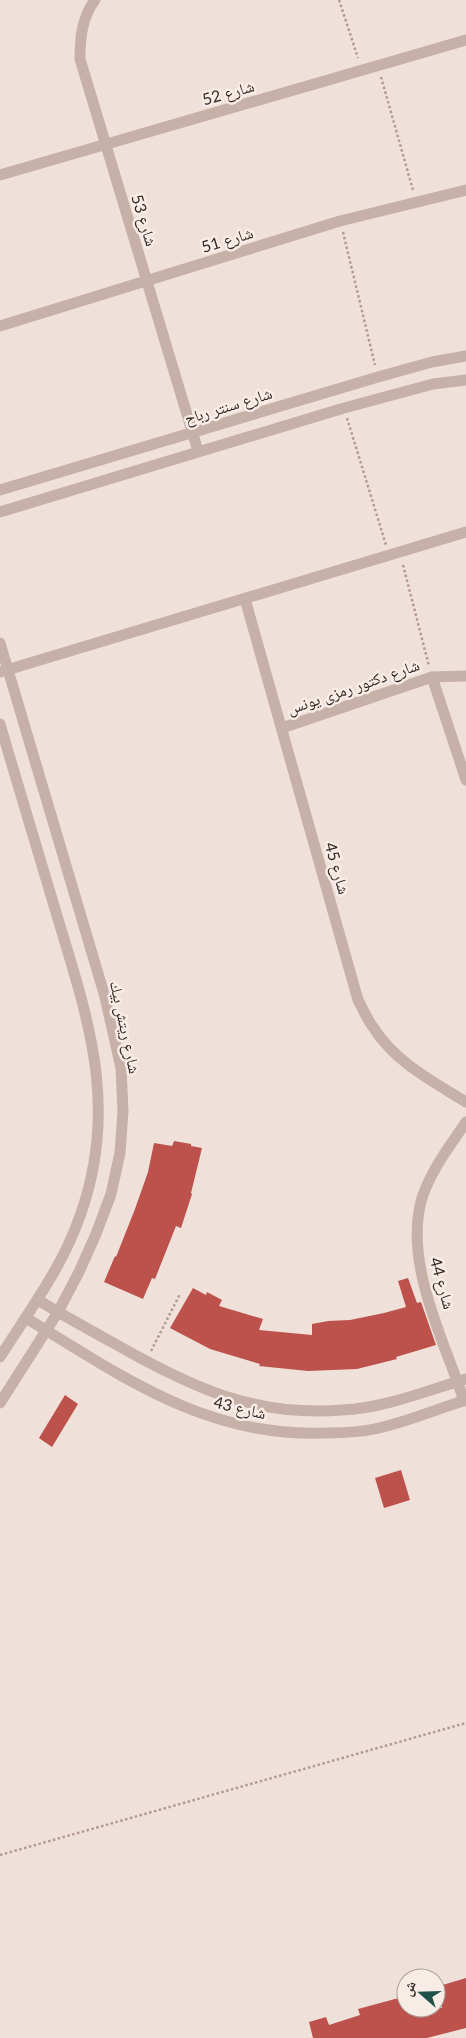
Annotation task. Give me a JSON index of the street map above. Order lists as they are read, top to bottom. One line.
{"streets":{"street":["شارع 52","شارع 53","شارع 51","شارع سنتر رباح","شارع دكتور رمزى يونس","شارع 45","شارع ريتش بيك","شارع 44","شارع 43"]},"crossings":[["شارع 52","شارع 53"],["شارع 53","شارع 51"],["شارع 53","شارع سنتر رباح"],["شارع دكتور رمزى يونس","شارع 45"],["شارع ريتش بيك","شارع 43"],["شارع 44","شارع 43"]],"north":"left"}
